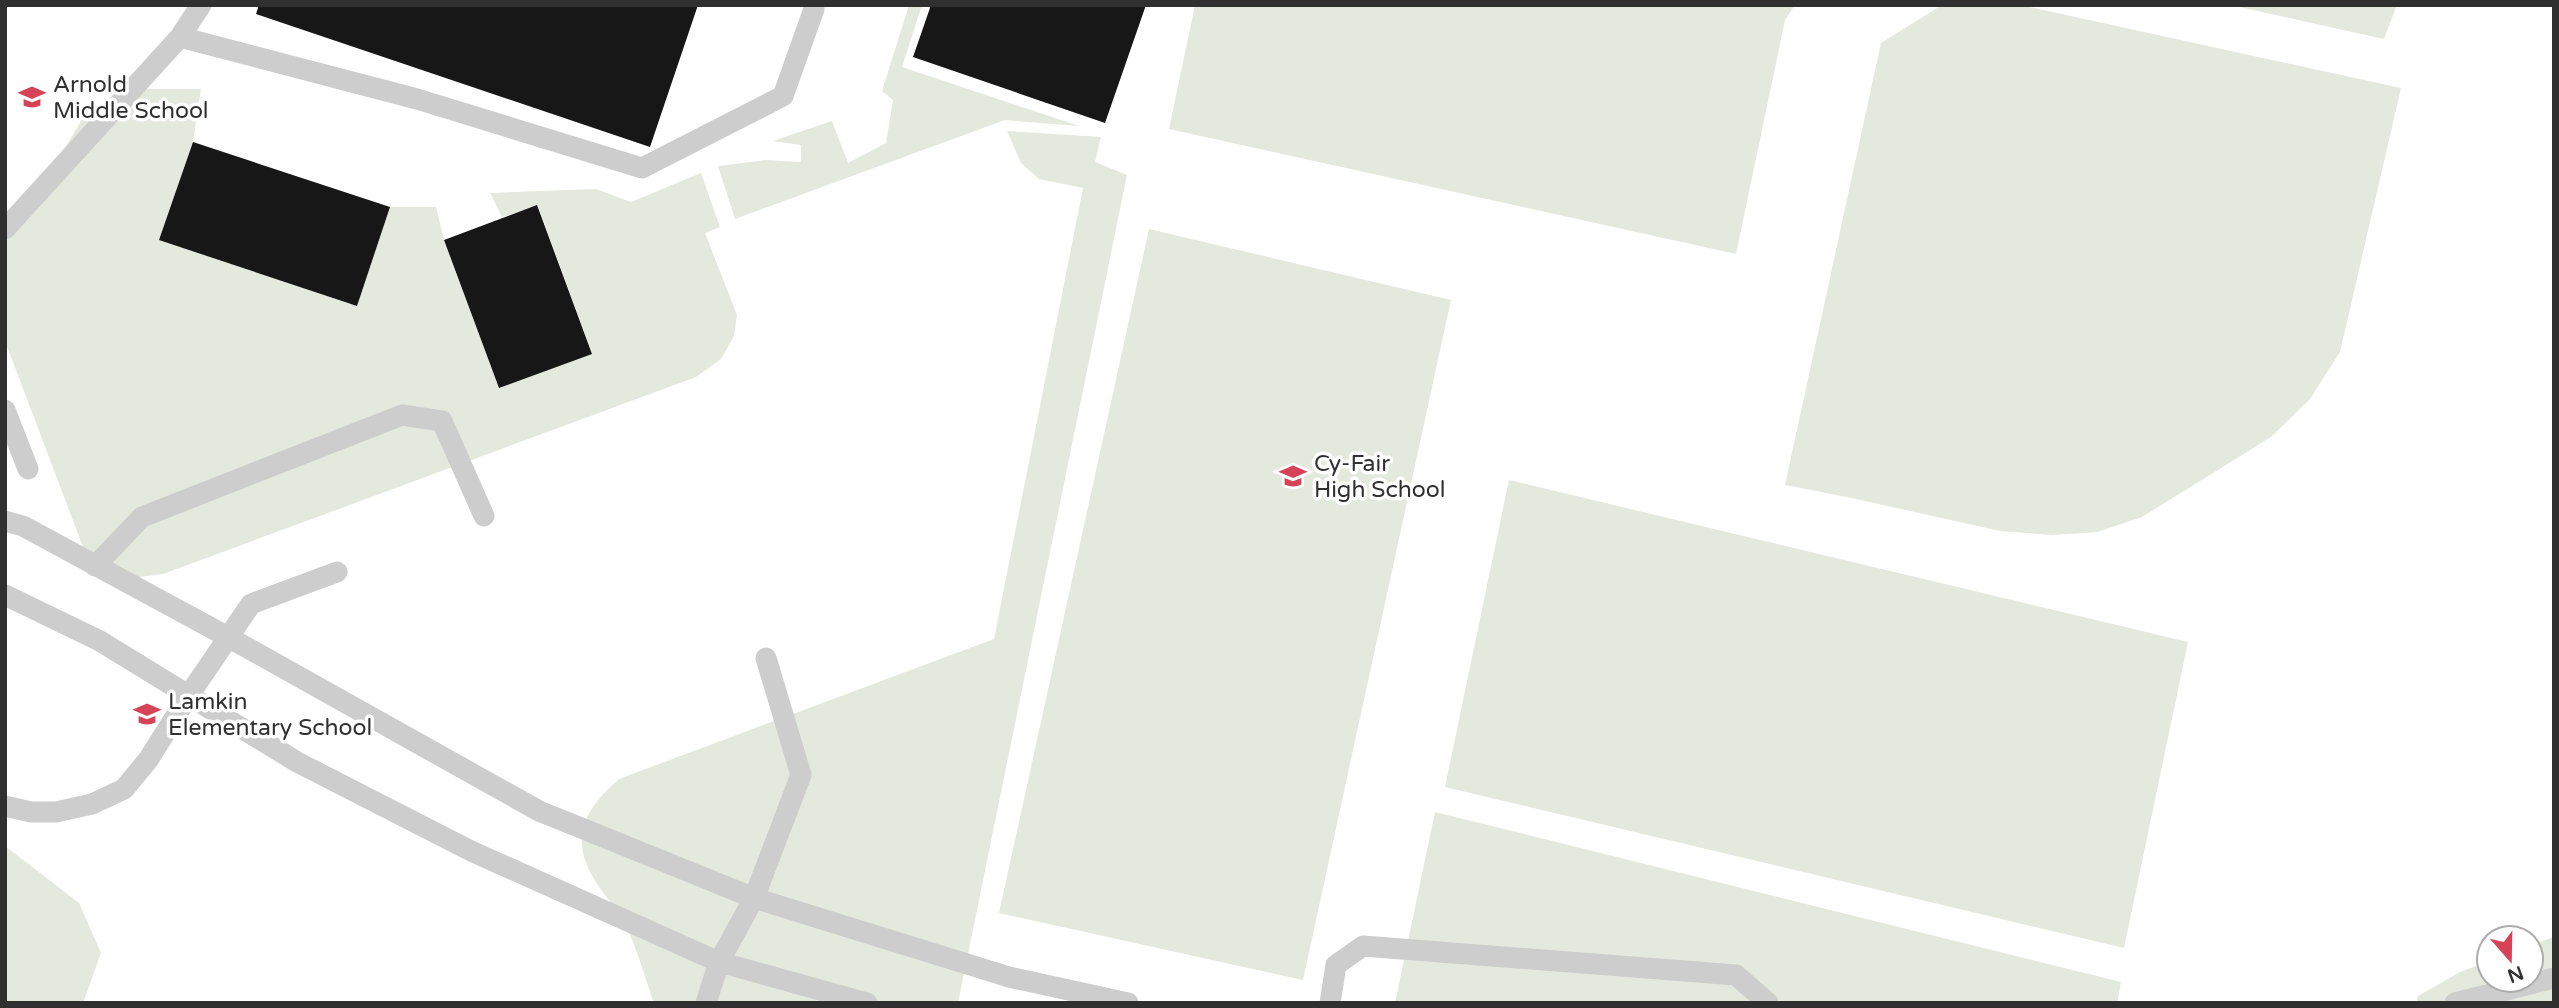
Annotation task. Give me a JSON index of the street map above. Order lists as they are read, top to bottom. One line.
{"places":{"school or university":["Arnold Middle School","Cy-Fair High School","Lamkin Elementary School"]},"north":"bottom"}
